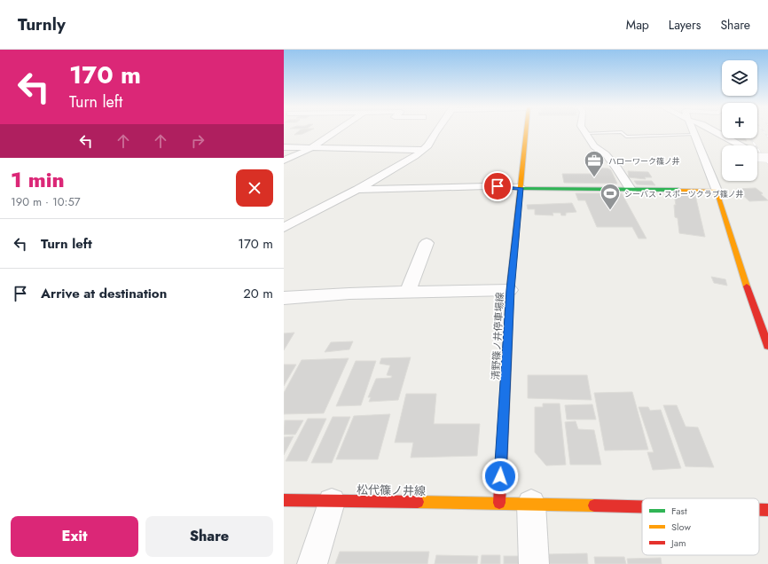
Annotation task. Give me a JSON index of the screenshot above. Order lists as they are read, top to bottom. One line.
{"streets":{"main road":["清野篠ノ井停車場線","松代篠ノ井線"]},"crossings":[["清野篠ノ井停車場線","松代篠ノ井線"]],"places":{"office":["ハローワーク篠ノ井"],"sports":["シーバス・スポーツクラブ篠ノ井"]},"legend":["Fast","Slow","Jam"],"page":{"header":"Turnly","nav":["Map","Layers","Share"],"turn":["170 m","Turn left"],"map_buttons":["+","−"],"heading":["1 min","190 m · 10:57"],"list":[{"name":"Turn left","value":"170 m"},{"name":"Arrive at destination","value":"20 m"}],"buttons":["Exit","Share"]}}
